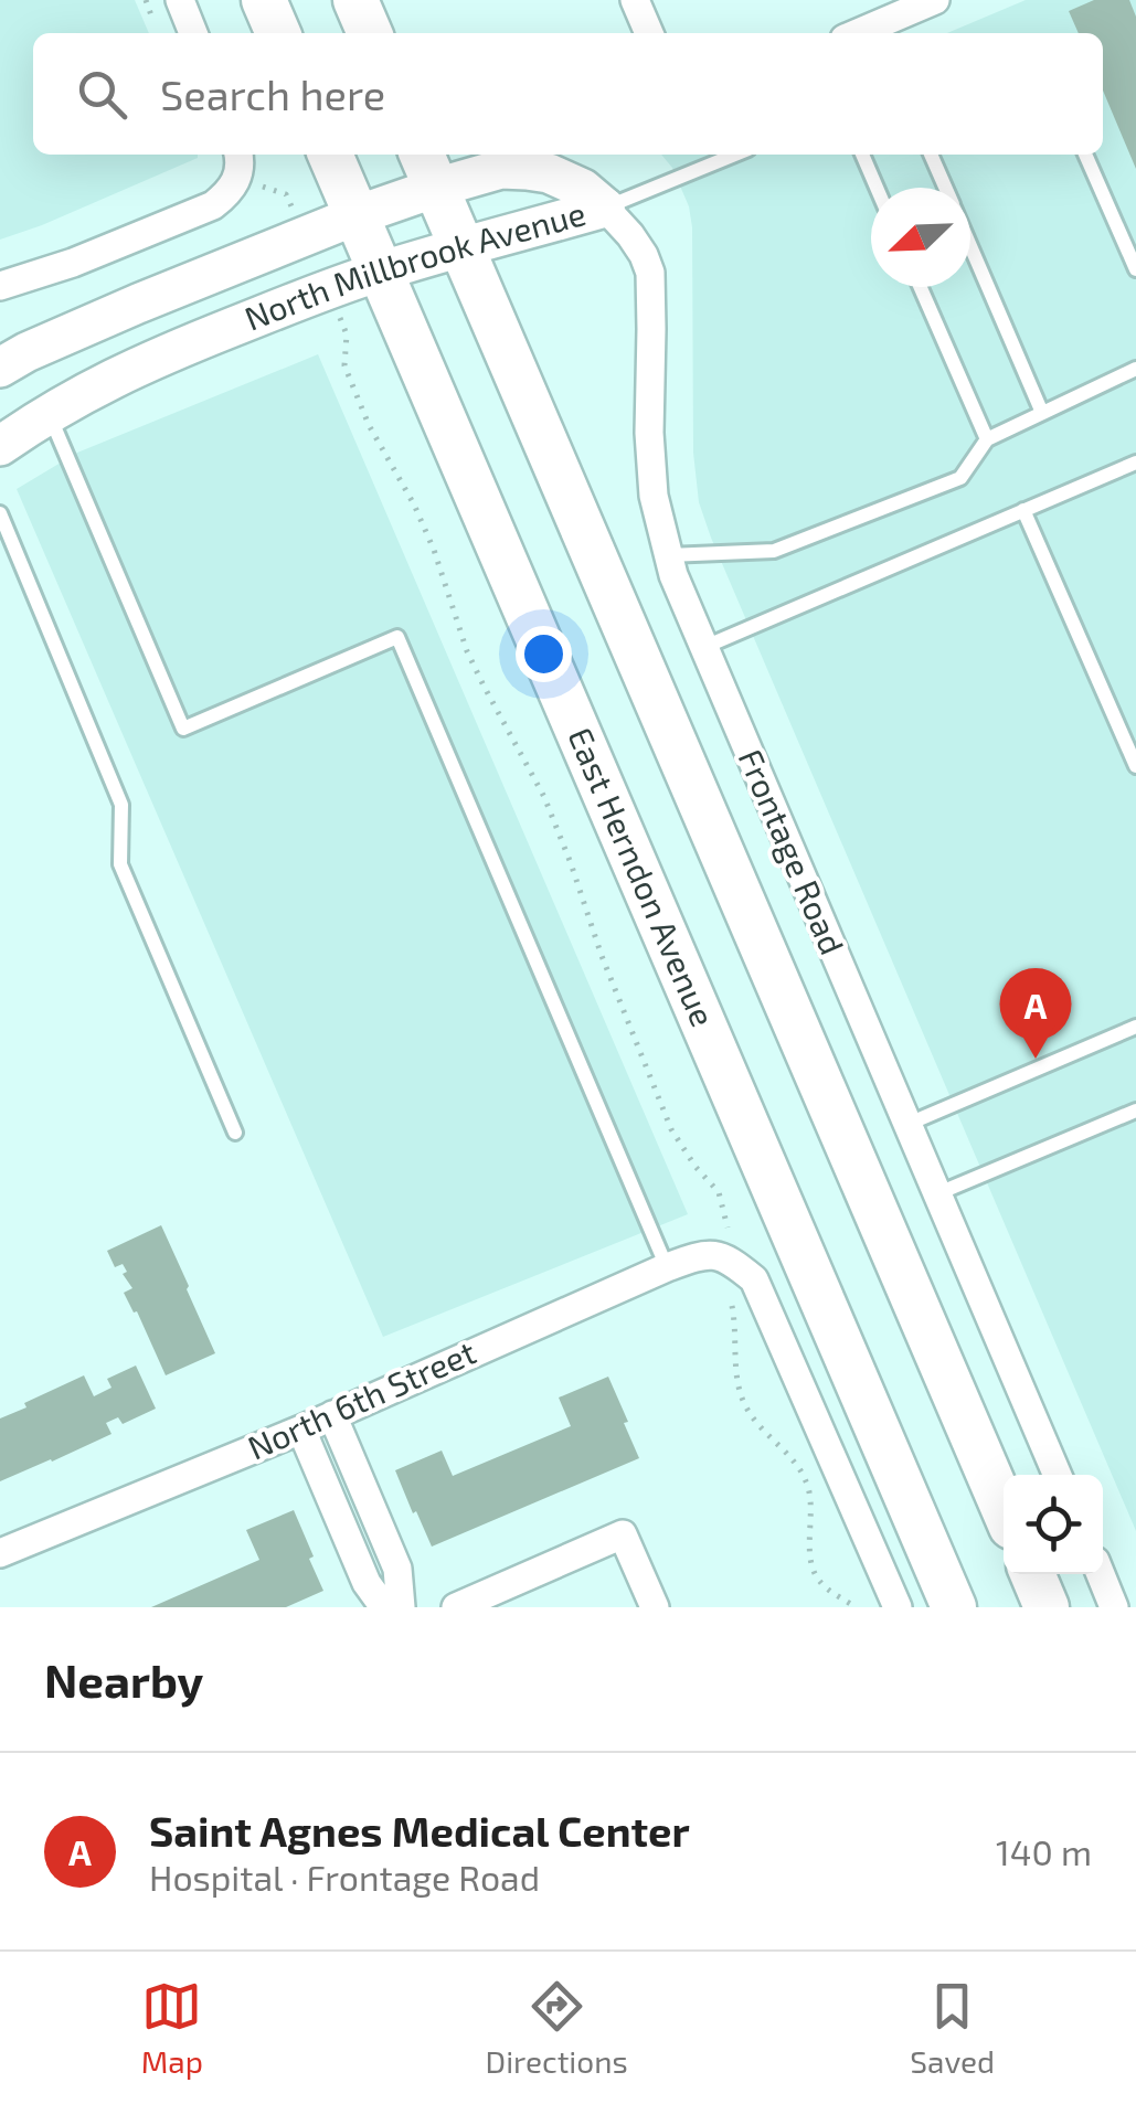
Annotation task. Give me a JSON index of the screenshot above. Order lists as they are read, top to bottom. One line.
{"streets":{"main road":["East Herndon Avenue"],"street":["North Millbrook Avenue","Frontage Road","North 6th Street"]},"crossings":[["North Millbrook Avenue","Frontage Road"],["North Millbrook Avenue","East Herndon Avenue"]],"north":"bottom left","page":{"search":"Search here","pins":"A","heading":"Nearby","list":[{"mark":"A","name":"Saint Agnes Medical Center","note":"Hospital · Frontage Road","value":"140 m"}],"nav":["Map","Directions","Saved"]}}
